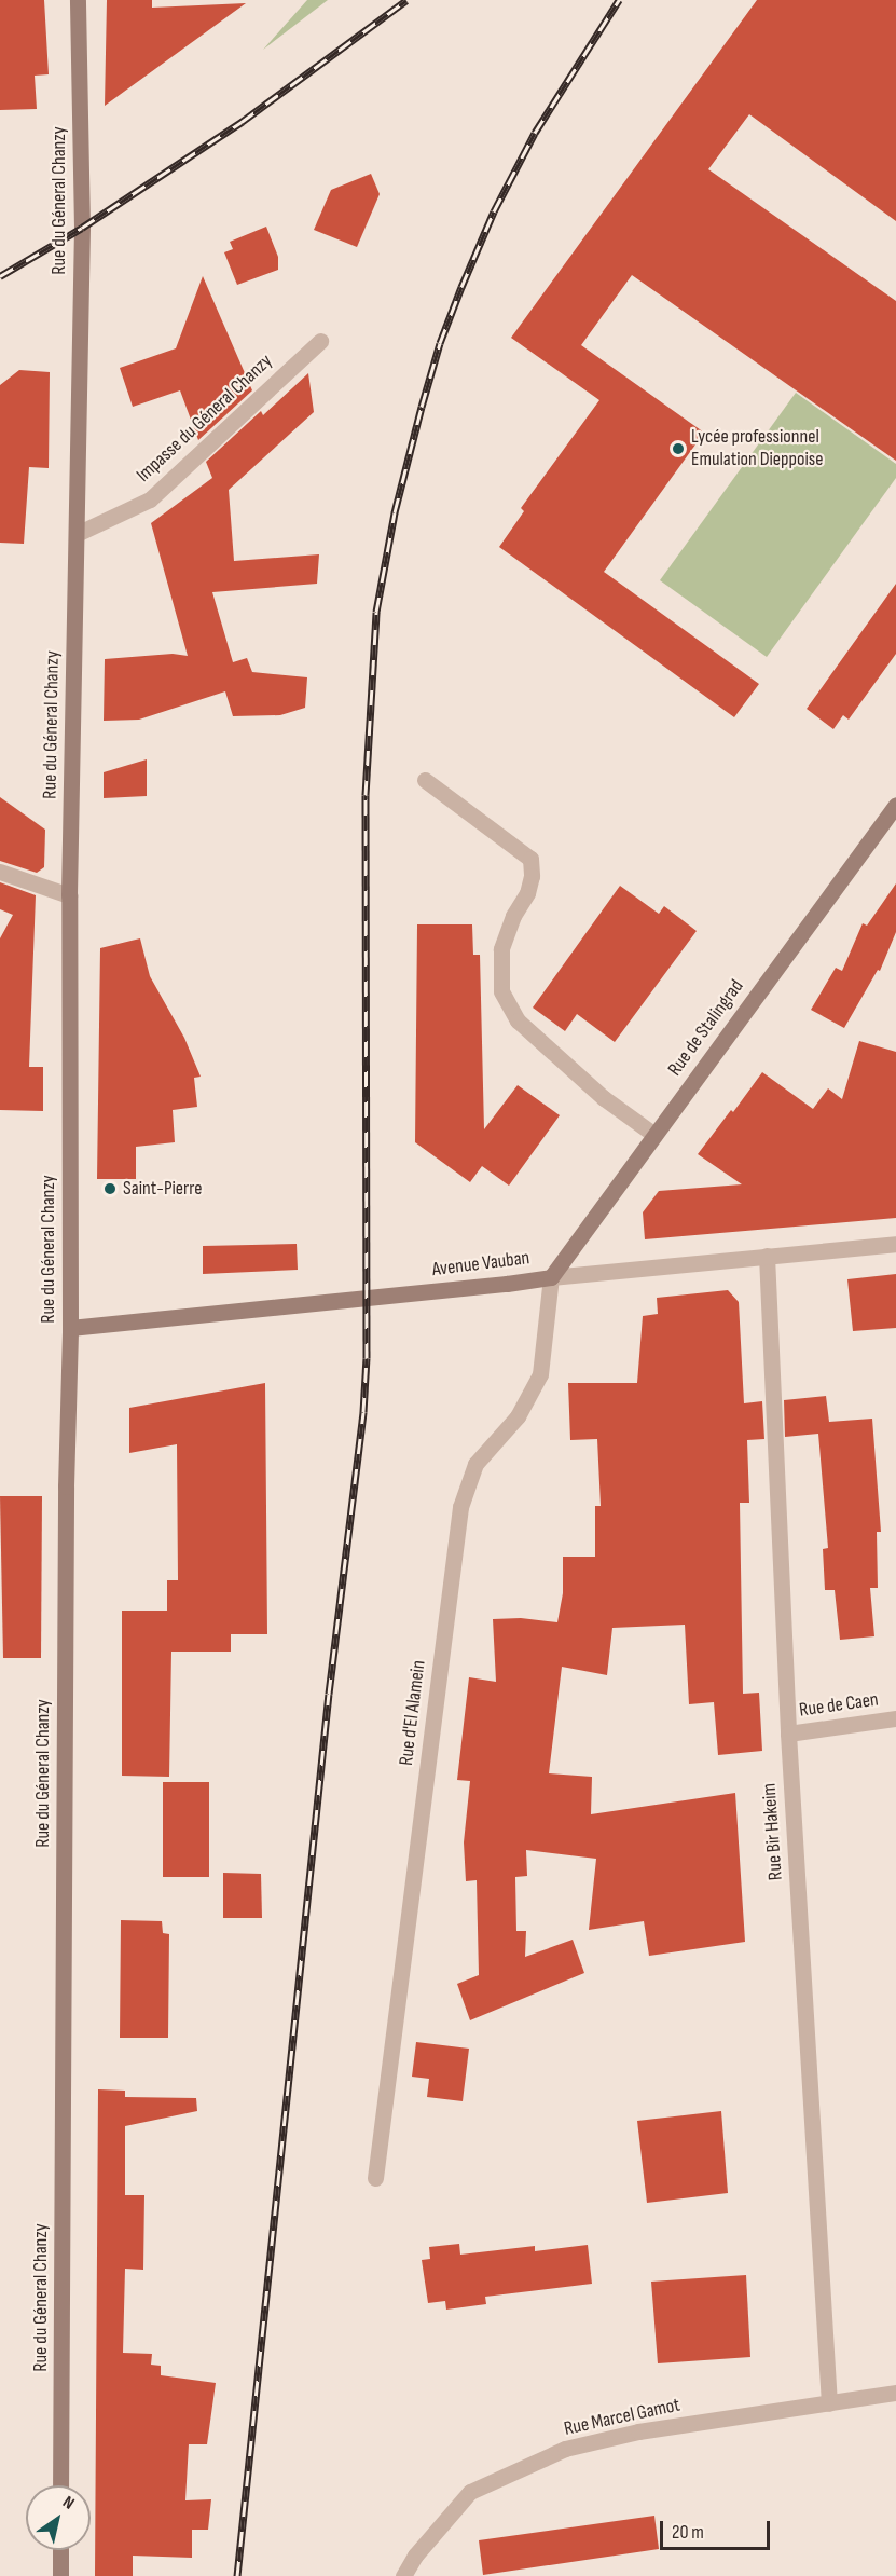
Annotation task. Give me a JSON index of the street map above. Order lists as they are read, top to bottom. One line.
{"streets":{"main road":["Rue du Géneral Chanzy","Rue de Stalingrad","Avenue Vauban"],"street":["Impasse du Géneral Chanzy","Rue de Caen","Rue d'El Alamein","Rue Bir Hakeim","Rue Marcel Gamot"]},"crossings":[["Rue du Géneral Chanzy","Impasse du Géneral Chanzy"],["Rue du Géneral Chanzy","Avenue Vauban"],["Rue de Stalingrad","Avenue Vauban"],["Rue de Stalingrad","Rue d'El Alamein"],["Avenue Vauban","Rue d'El Alamein"],["Avenue Vauban","Rue Bir Hakeim"],["Rue de Caen","Rue Bir Hakeim"],["Rue Bir Hakeim","Rue Marcel Gamot"]],"places":["Lycée professionnel Emulation Dieppoise","Saint-Pierre"],"scale_bar":"20 m","north":"top right"}
